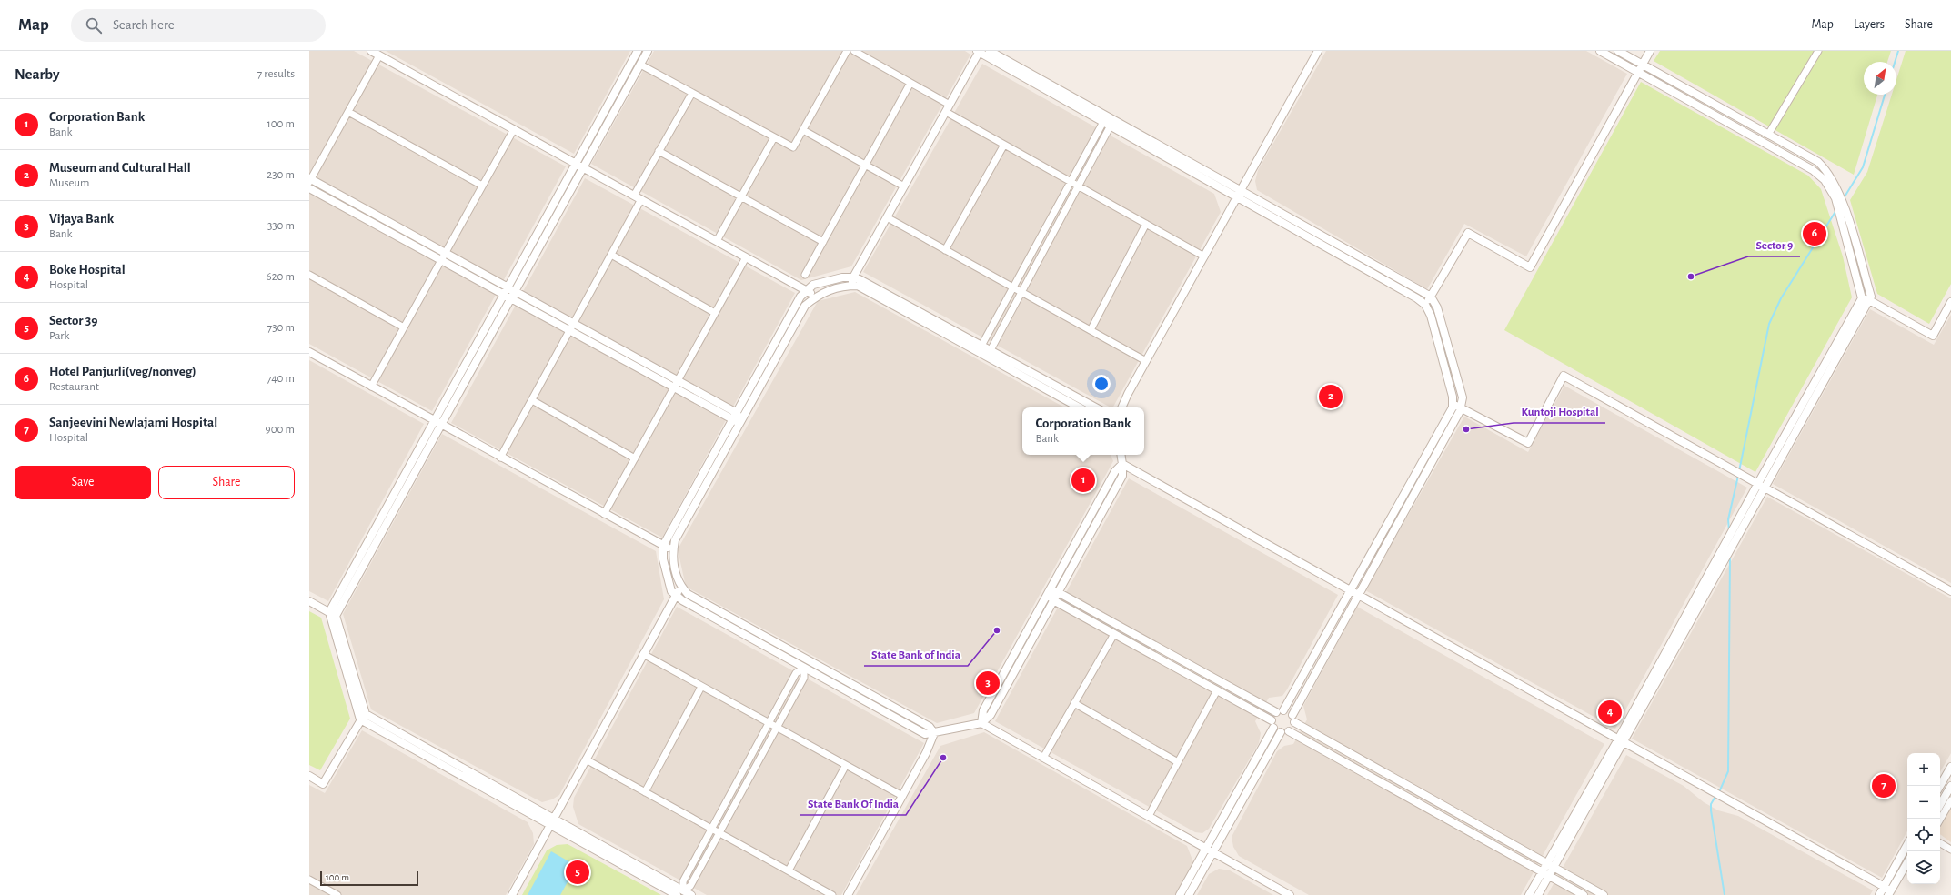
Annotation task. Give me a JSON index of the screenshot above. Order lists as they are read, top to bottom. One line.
{"places":["Sector 9","Kuntoji Hospital","State Bank of India","State Bank Of India"],"scale_bar":"100 m","north":"top right","page":{"header":"Map","search":"Search here","nav":["Map","Layers","Share"],"heading":["Nearby","7 results"],"list":[{"mark":"1","name":"Corporation Bank","note":"Bank","value":"100 m"},{"mark":"2","name":"Museum and Cultural Hall","note":"Museum","value":"230 m"},{"mark":"3","name":"Vijaya Bank","note":"Bank","value":"330 m"},{"mark":"4","name":"Boke Hospital","note":"Hospital","value":"620 m"},{"mark":"5","name":"Sector 39","note":"Park","value":"730 m"},{"mark":"6","name":"Hotel Panjurli(veg/nonveg)","note":"Restaurant","value":"740 m"},{"mark":"7","name":"Sanjeevini Newlajami Hospital","note":"Hospital","value":"900 m"}],"pins":["6","2","1","3","4","7","5"],"popup":["Corporation Bank","Bank"],"buttons":["Save","Share"],"map_buttons":["+","−"],"scale":"100 m"}}
